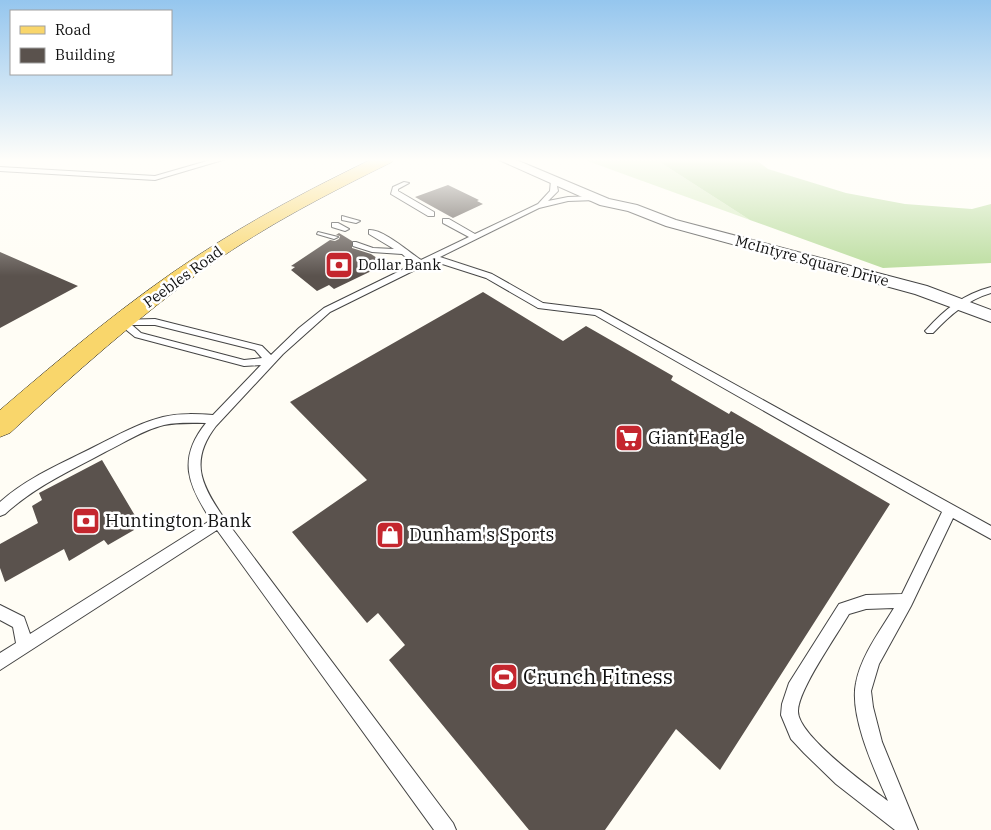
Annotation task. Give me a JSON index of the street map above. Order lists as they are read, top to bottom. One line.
{"streets":{"main road":["Peebles Road"],"street":["McIntyre Square Drive"]},"places":{"bank":["Dollar Bank","Huntington Bank"],"supermarket":["Giant Eagle"],"shop":["Dunham's Sports"],"sports":["Crunch Fitness"]},"legend":["Road","Building"]}
